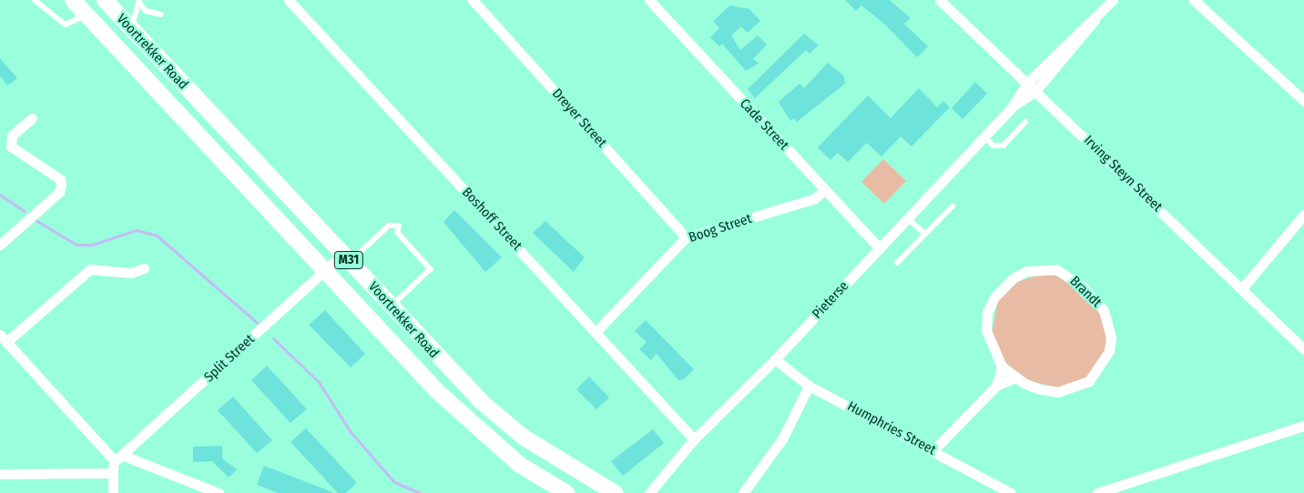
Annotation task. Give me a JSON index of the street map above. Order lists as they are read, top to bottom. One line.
{"streets":{"main road":["Voortrekker Road","M31"],"street":["Dreyer Street","Cade Street","Irving Steyn Street","Boshoff Street","Boog Street","Brandt","Pieterse","Split Street","Humphries Street"]},"crossings":[["Voortrekker Road","Split Street"],["Dreyer Street","Boog Street"],["Cade Street","Boog Street"],["Cade Street","Pieterse"],["Irving Steyn Street","Pieterse"],["Boshoff Street","Boog Street"],["Boshoff Street","Pieterse"],["Pieterse","Humphries Street"]]}
